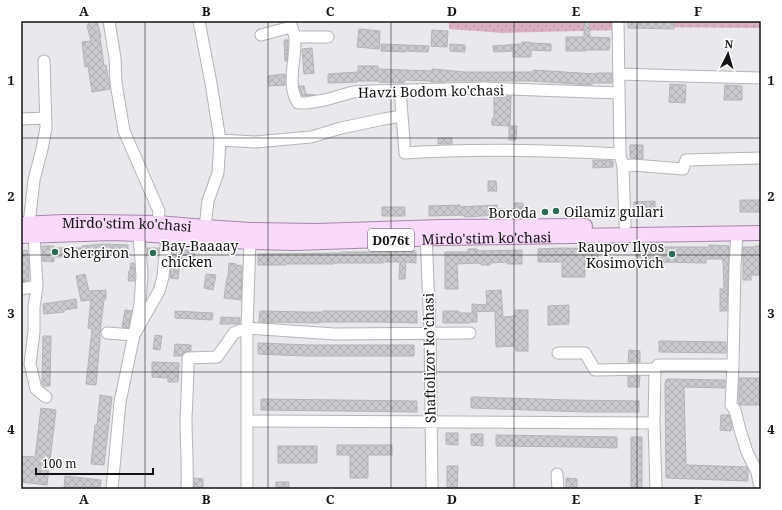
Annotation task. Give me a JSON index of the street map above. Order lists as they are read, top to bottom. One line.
{"streets":{"main road":["Mirdo'stim ko'chasi","D076t"],"street":["Havzi Bodom ko'chasi","Shaftolizor ko'chasi"]},"crossings":[["Mirdo'stim ko'chasi","Shaftolizor ko'chasi"]],"places":["Oilamiz gullari","Boroda","Shergiron","Bay-Baaaay chicken","Raupov Ilyos Kosimovich"],"scale_bar":"100 m","north":"top","grid":{"columns":["A","B","C","D","E","F"],"rows":["1","2","3","4"]}}
